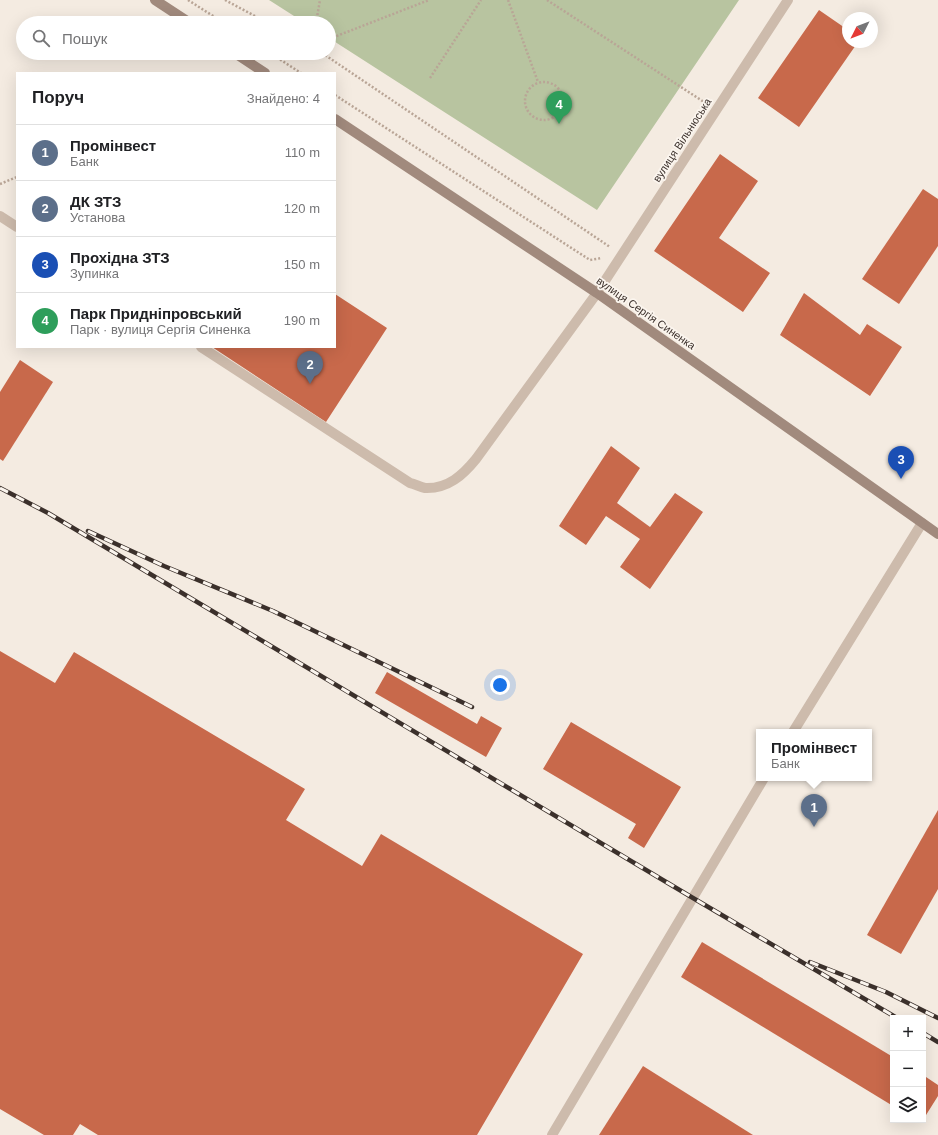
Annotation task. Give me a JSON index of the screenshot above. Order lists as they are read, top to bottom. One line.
{"streets":{"street":["вулиця Вільнюська","вулиця Сергія Синенка"]},"crossings":[["вулиця Вільнюська","вулиця Сергія Синенка"]],"north":"bottom left","page":{"search":"Пошук","heading":["Поруч","Знайдено: 4"],"pins":["4","2","3","1"],"list":[{"mark":"1","name":"Промінвест","note":"Банк","value":"110 m"},{"mark":"2","name":"ДК ЗТЗ","note":"Установа","value":"120 m"},{"mark":"3","name":"Прохідна ЗТЗ","note":"Зупинка","value":"150 m"},{"mark":"4","name":"Парк Придніпровський","note":"Парк · вулиця Сергія Синенка","value":"190 m"}],"popup":["Промінвест","Банк"],"map_buttons":["+","−"]}}
